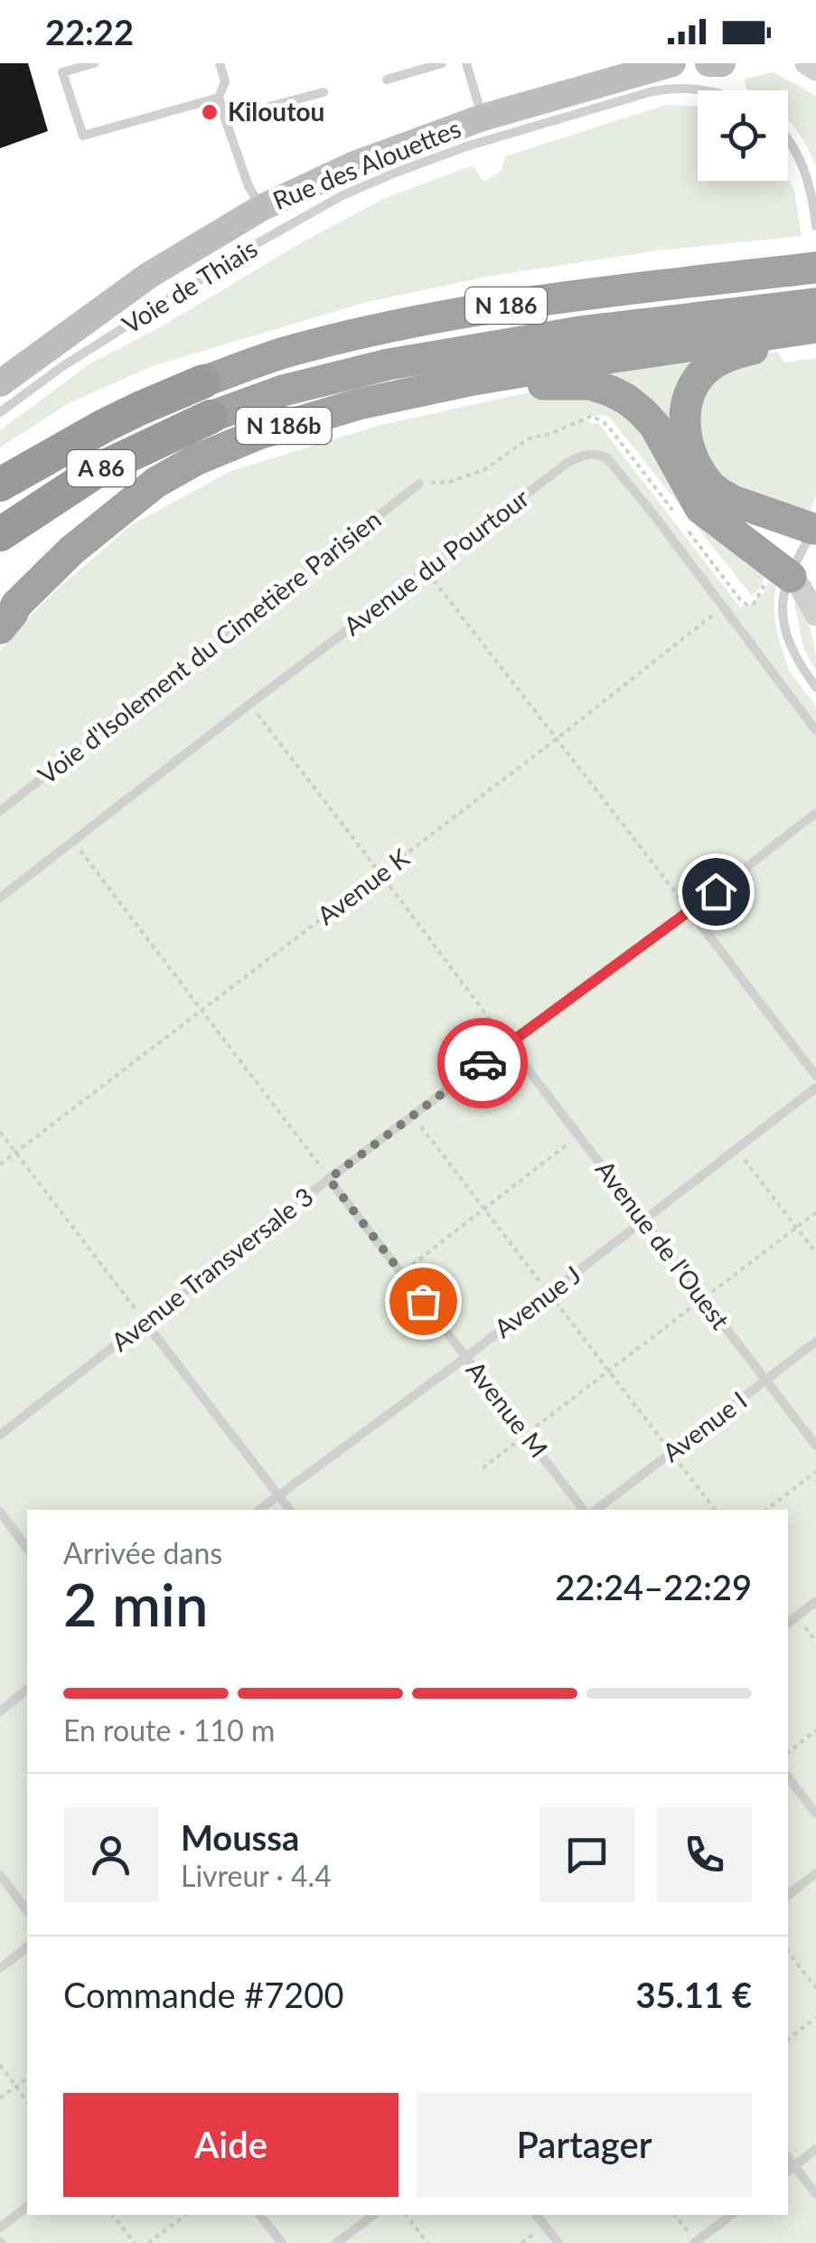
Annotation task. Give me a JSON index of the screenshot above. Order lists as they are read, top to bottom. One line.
{"streets":{"highway":["N 186","N 186b","A 86"],"main road":["Rue des Alouettes"],"lane":["Voie de Thiais","Avenue du Pourtour","Voie d'Isolement du Cimetière Parisien","Avenue de l'Ouest","Avenue Transversale 3","Avenue J","Avenue M","Avenue I"],"path":["Avenue K"]},"crossings":[["N 186","A 86"],["Avenue du Pourtour","Avenue K"],["Avenue de l'Ouest","Avenue Transversale 3"],["Avenue de l'Ouest","Avenue J"],["Avenue de l'Ouest","Avenue I"],["Avenue Transversale 3","Avenue M"],["Avenue J","Avenue M"]],"places":["Kiloutou"],"page":{"status":"22:22","heading":["2 min","Arrivée dans","22:24–22:29"],"panel":["Moussa","Livreur · 4.4","Commande #7200","35.11 €"],"bar":"En route · 110 m","buttons":["Aide","Partager"]}}
